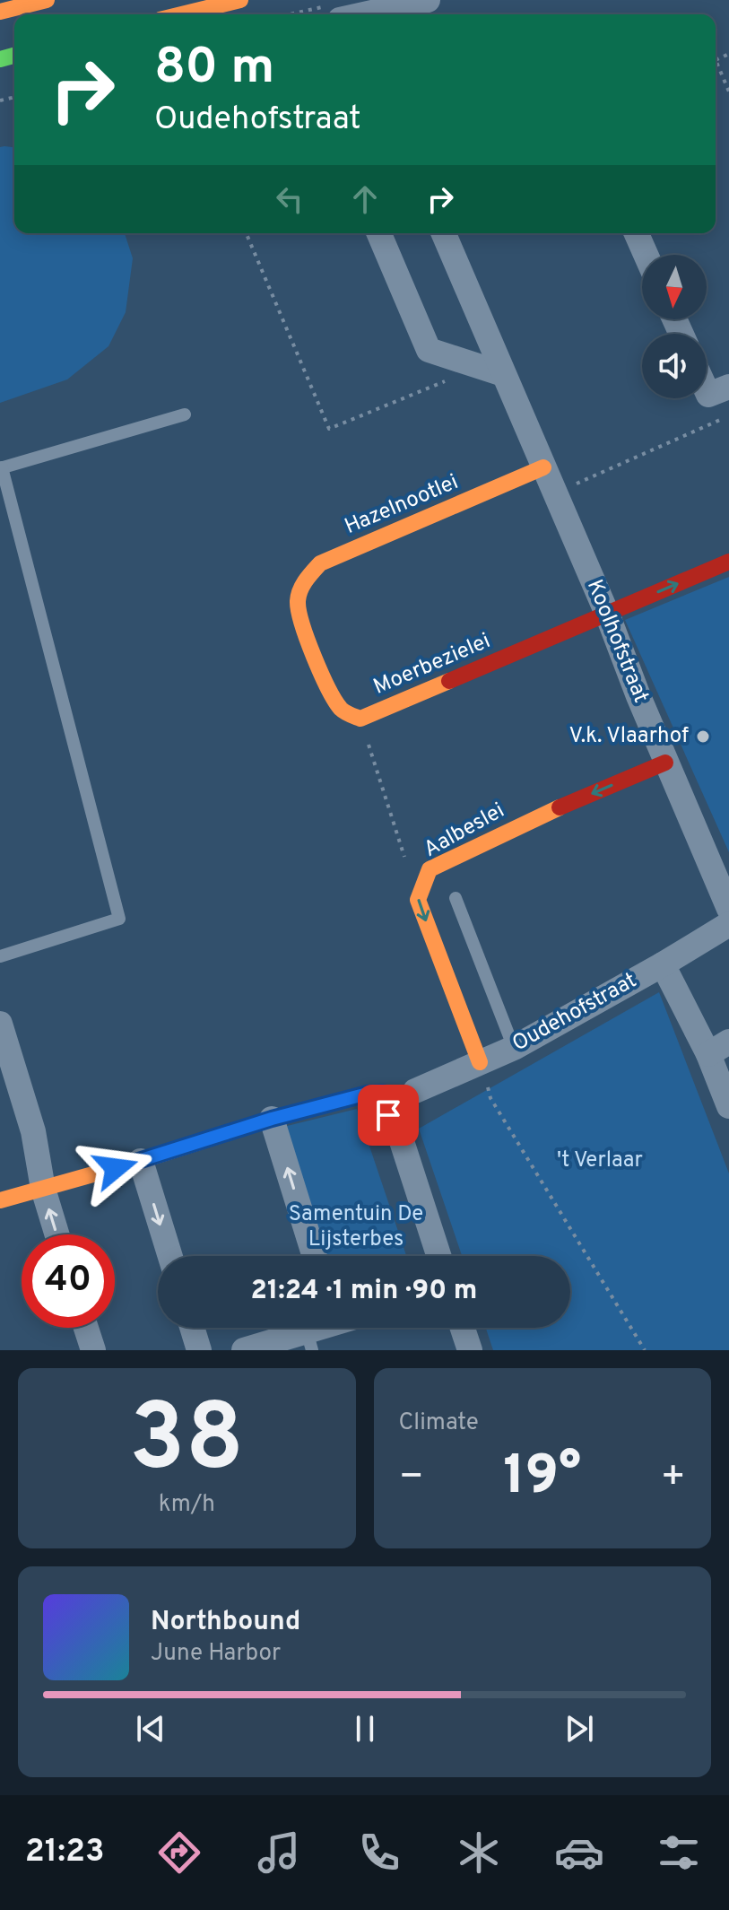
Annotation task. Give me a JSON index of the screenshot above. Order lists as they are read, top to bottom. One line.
{"streets":{"street":["Hazelnootlei","Koolhofstraat","Moerbezielei","Aalbeslei","Oudehofstraat"]},"crossings":[["Hazelnootlei","Koolhofstraat"],["Hazelnootlei","Moerbezielei"],["Koolhofstraat","Moerbezielei"],["Koolhofstraat","Aalbeslei"],["Aalbeslei","Oudehofstraat"]],"parks":["'t Verlaar","Samentuin De Lijsterbes"],"places":["V.k. Vlaarhof"],"north":"bottom","page":{"turn":["80 m","Oudehofstraat"],"limit":"40","trip":"21:24 · 1 min · 90 m","tile":[["38","km/h"],"Climate"],"heat":["−","19°","+"],"song":["Northbound","June Harbor"],"tabs":"21:23"}}
